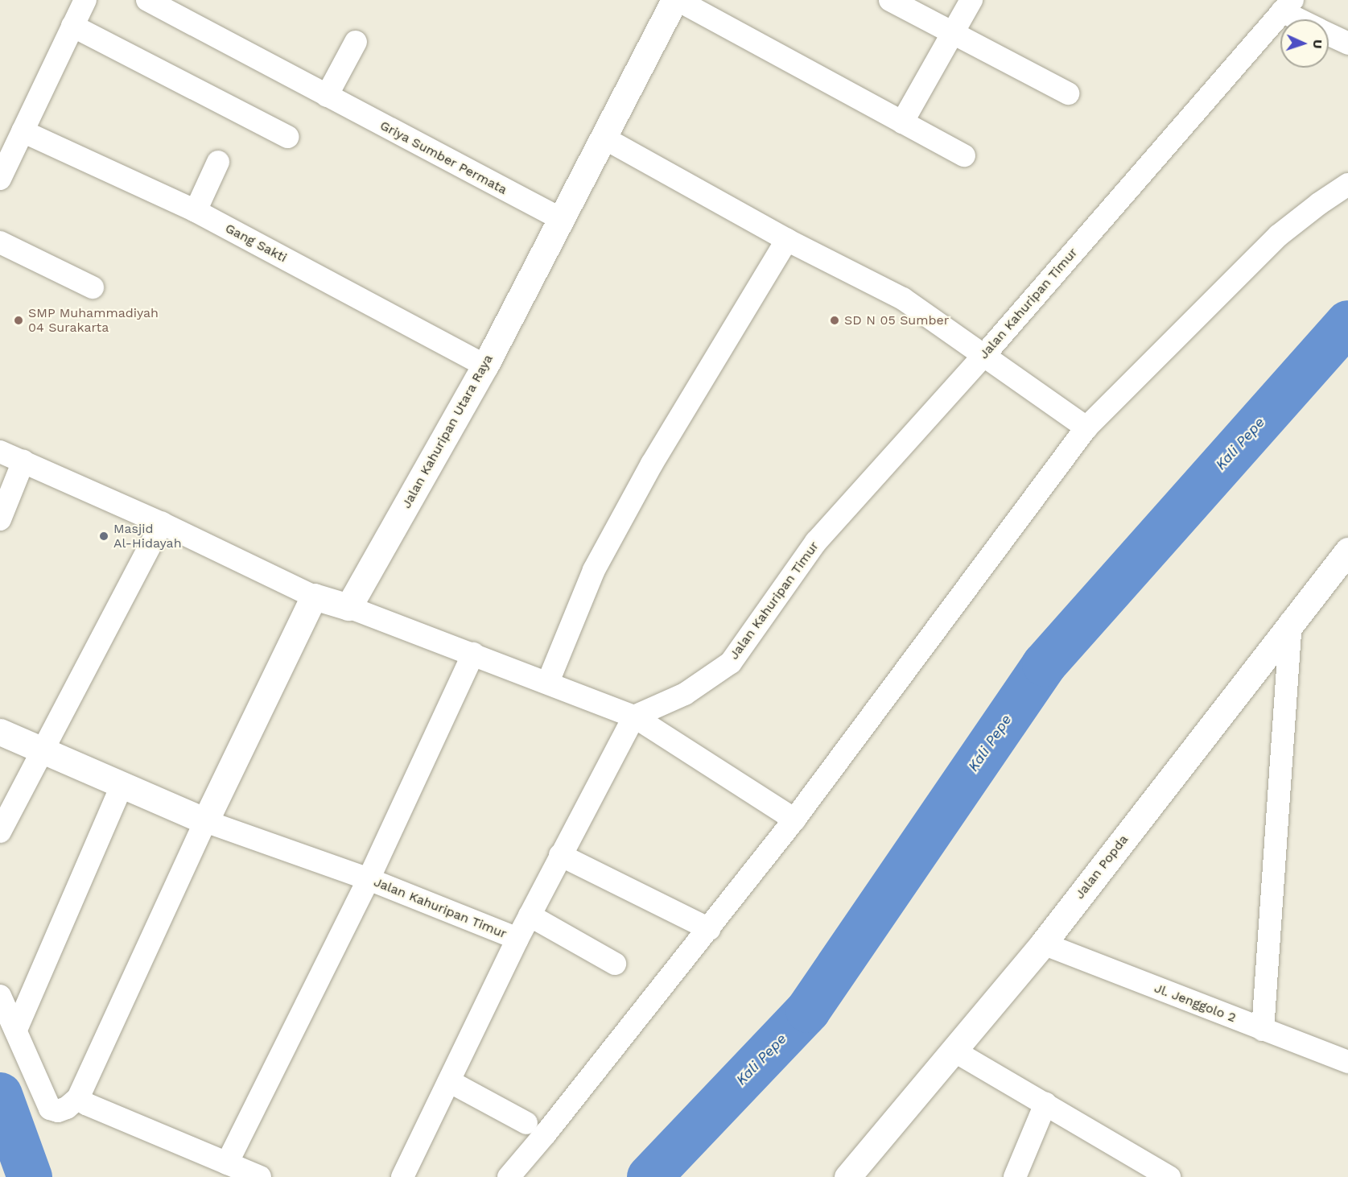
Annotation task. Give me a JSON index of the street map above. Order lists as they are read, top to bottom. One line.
{"streets":{"street":["Griya Sumber Permata","Gang Sakti","Jalan Kahuripan Timur","Jalan Kahuripan Utara Raya","Jalan Popda","Jl. Jenggolo 2"]},"crossings":[["Griya Sumber Permata","Jalan Kahuripan Utara Raya"],["Gang Sakti","Jalan Kahuripan Utara Raya"],["Jalan Popda","Jl. Jenggolo 2"]],"water":["Kali Pepe"],"places":["SMP Muhammadiyah 04 Surakarta","SD N 05 Sumber","Masjid Al-Hidayah"],"north":"right"}
